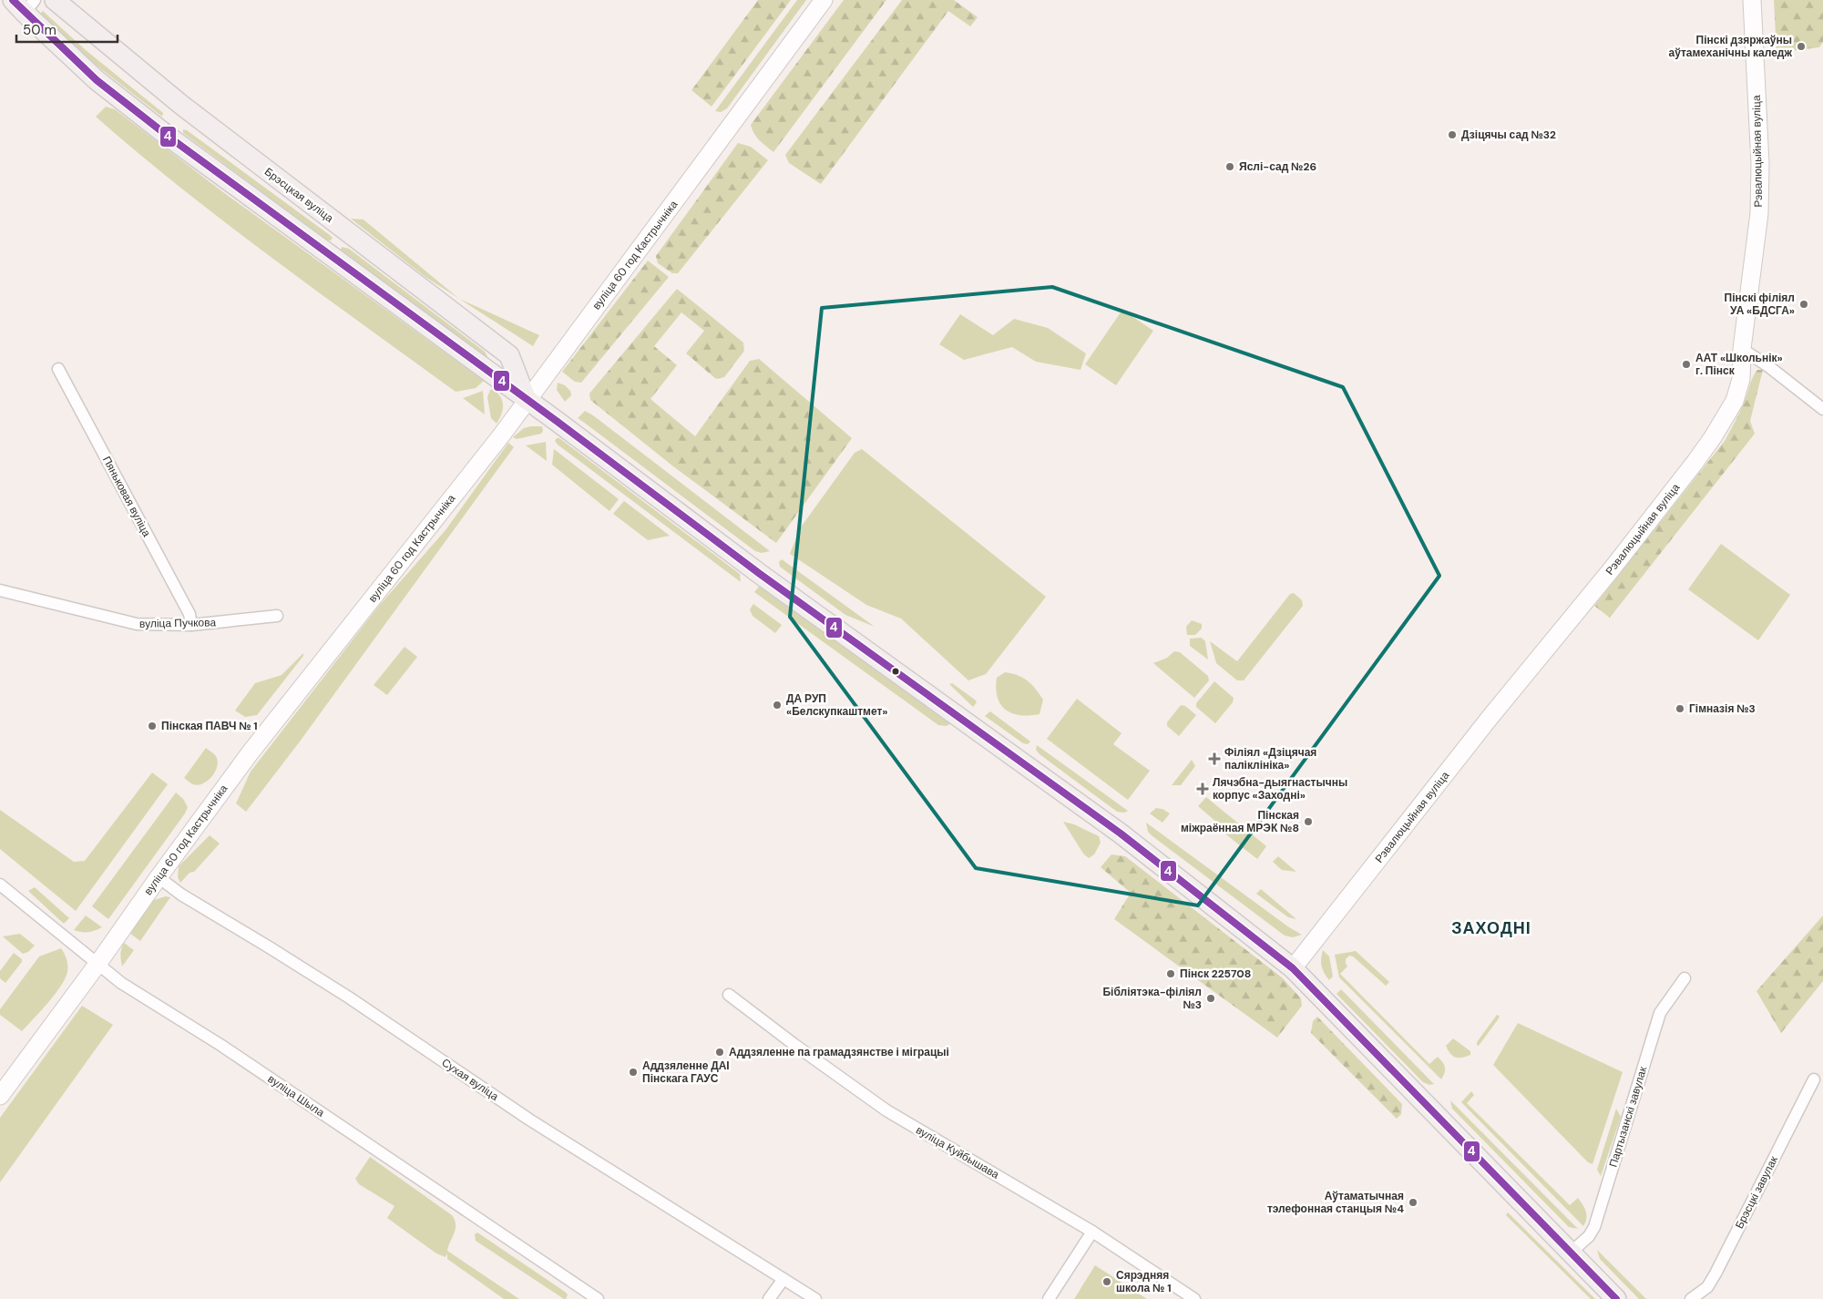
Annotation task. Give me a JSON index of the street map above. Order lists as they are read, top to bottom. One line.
{"streets":{"main road":["Брэсцкая вуліца"],"street":["Рэвалюцыйная вуліца","вуліца 60 год Кастрычніка","Пяньковая вуліца","вуліца Пучкова","Сухая вуліца","вуліца Шыла","Партызанскі завулак","вуліца Куйбышава","Брэсцкі завулак"]},"crossings":[["Брэсцкая вуліца","вуліца 60 год Кастрычніка"],["вуліца 60 год Кастрычніка","Сухая вуліца"],["вуліца 60 год Кастрычніка","вуліца Шыла"],["Пяньковая вуліца","вуліца Пучкова"]],"districts":["ЗАХОДНІ"],"places":{"other":["Пінскі дзяржаўны аўтамеханічны каледж","Дзіцячы сад №32","Яслі-сад №26","Пінскі філіял УА «БДСГА»","ААТ «Школьнік» г. Пінск","ДА РУП «Белскупкаштмет»","Гімназія №3","Пінская ПАВЧ № 1","Пінская міжраённая МРЭК №8","Пінск 225708","Бібліятэка-філіял №3","Аддзяленне па грамадзянстве і міграцыі","Аддзяленне ДАІ Пінскага ГАУС","Аўтаматычная тэлефонная станцыя №4","Сярэдняя школа № 1"],"health":["Філіял «Дзіцячая паліклініка»","Лячэбна-дыягнастычны корпус «Заходні»"]},"lines":["transit line 4"],"scale_bar":"50 m"}
